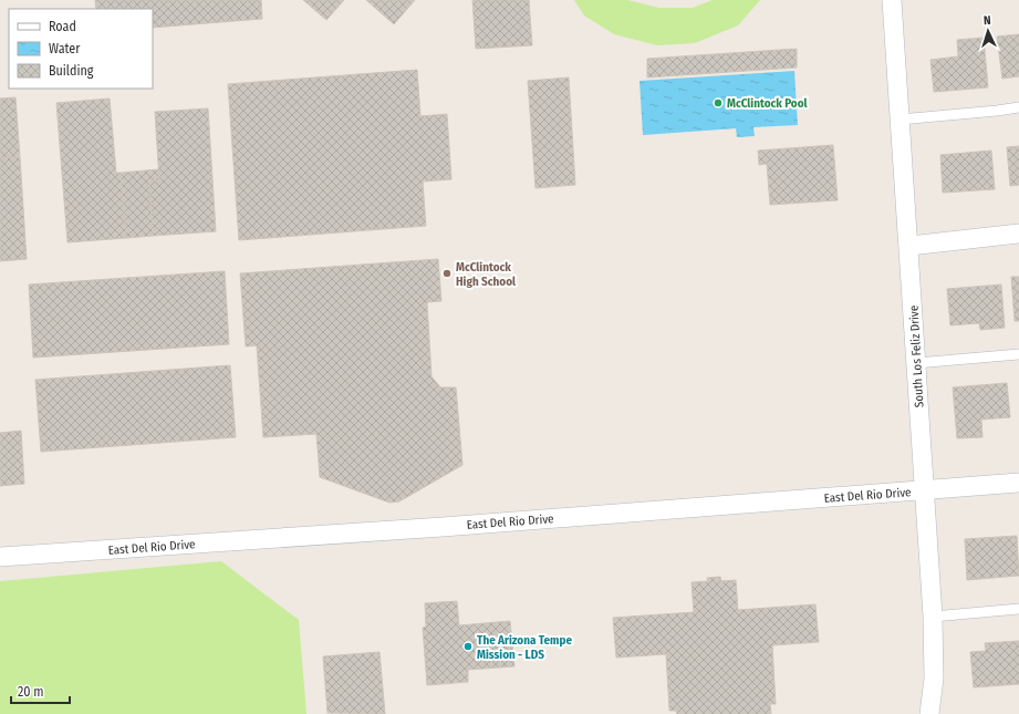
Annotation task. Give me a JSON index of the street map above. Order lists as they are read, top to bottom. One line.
{"streets":{"street":["South Los Feliz Drive","East Del Rio Drive"]},"crossings":[["South Los Feliz Drive","East Del Rio Drive"]],"places":["McClintock Pool","McClintock High School","The Arizona Tempe Mission - LDS"],"legend":["Road","Water","Building"],"scale_bar":"20 m","north":"top"}
